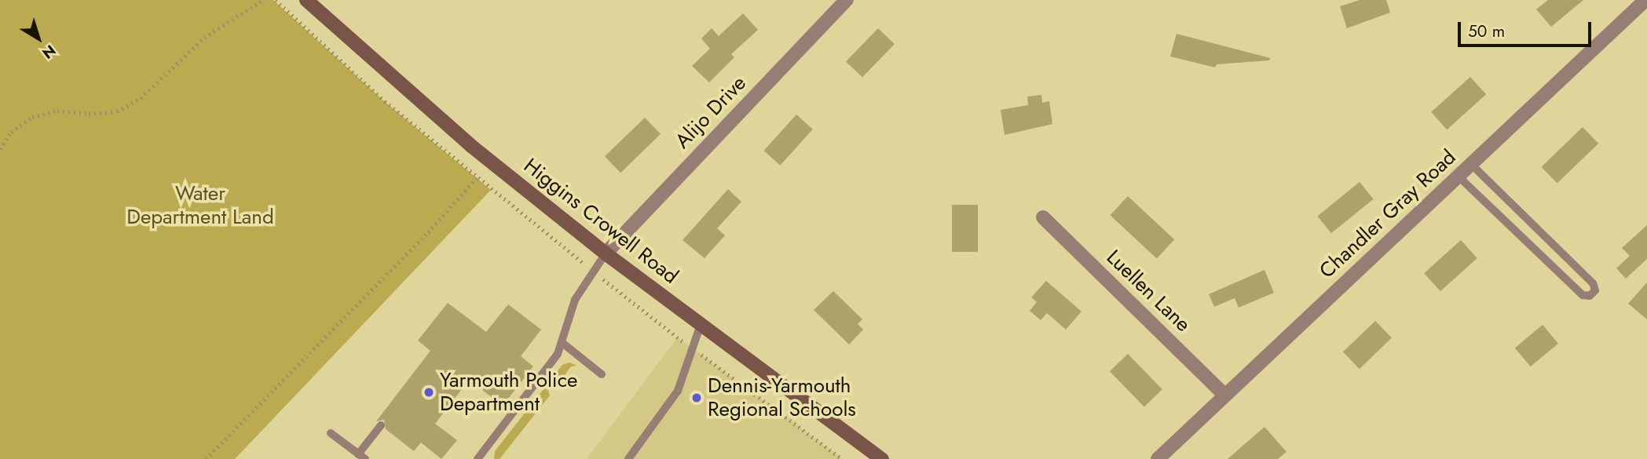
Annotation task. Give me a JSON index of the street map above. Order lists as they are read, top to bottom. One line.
{"streets":{"main road":["Higgins Crowell Road"],"street":["Alijo Drive","Chandler Gray Road","Luellen Lane"]},"crossings":[["Alijo Drive","Higgins Crowell Road"],["Chandler Gray Road","Luellen Lane"]],"parks":["Water Department Land"],"places":["Yarmouth Police Department","Dennis-Yarmouth Regional Schools"],"scale_bar":"50 m","north":"bottom right"}
